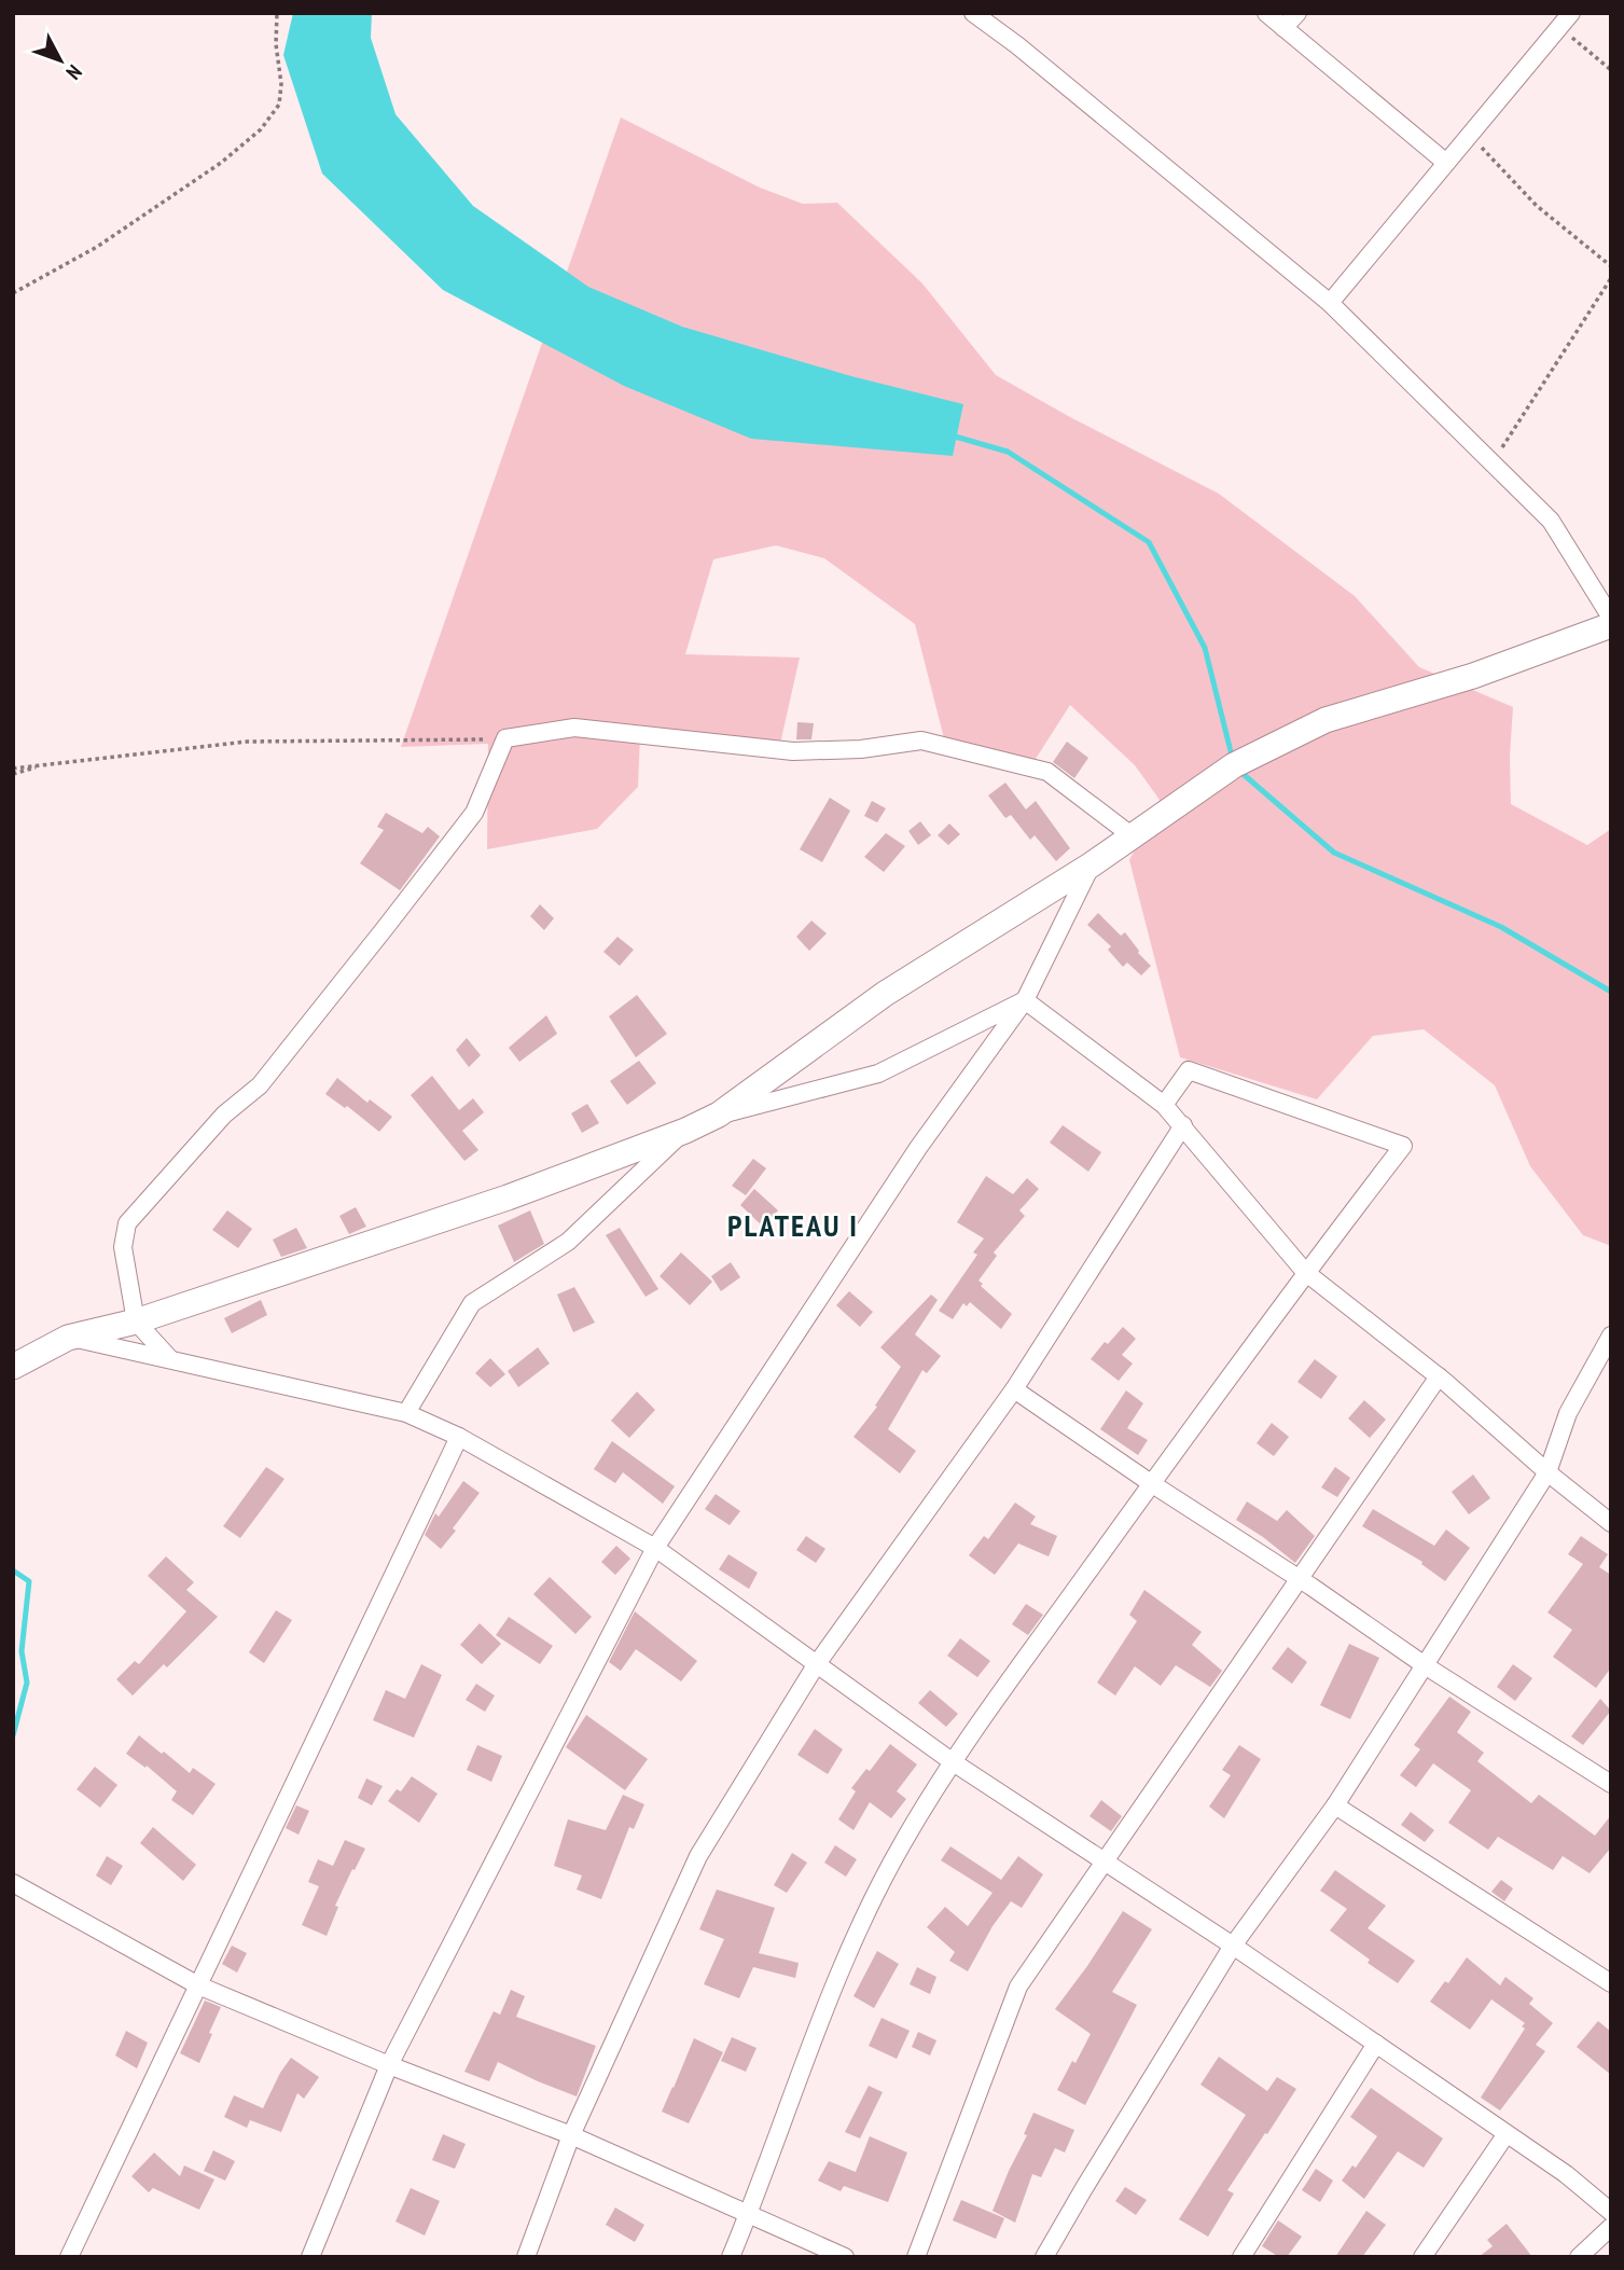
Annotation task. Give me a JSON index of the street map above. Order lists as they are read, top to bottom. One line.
{"districts":["PLATEAU I"],"north":"bottom right"}
